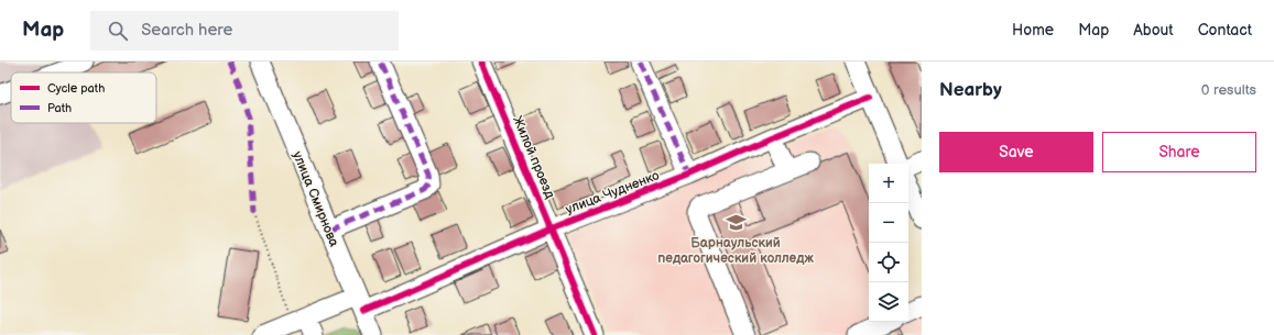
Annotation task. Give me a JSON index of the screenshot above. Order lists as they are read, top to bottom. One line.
{"streets":{"street":["Жилой проезд","улица Чудненко","улица Смирнова"]},"crossings":[["Жилой проезд","улица Чудненко"],["улица Чудненко","улица Смирнова"]],"places":{"school or university":["Барнаульский педагогический колледж"]},"legend":["Cycle path","Path"],"page":{"header":"Map","search":"Search here","nav":["Home","Map","About","Contact"],"heading":["Nearby","0 results"],"buttons":["Save","Share"],"map_buttons":["+","−"]}}
